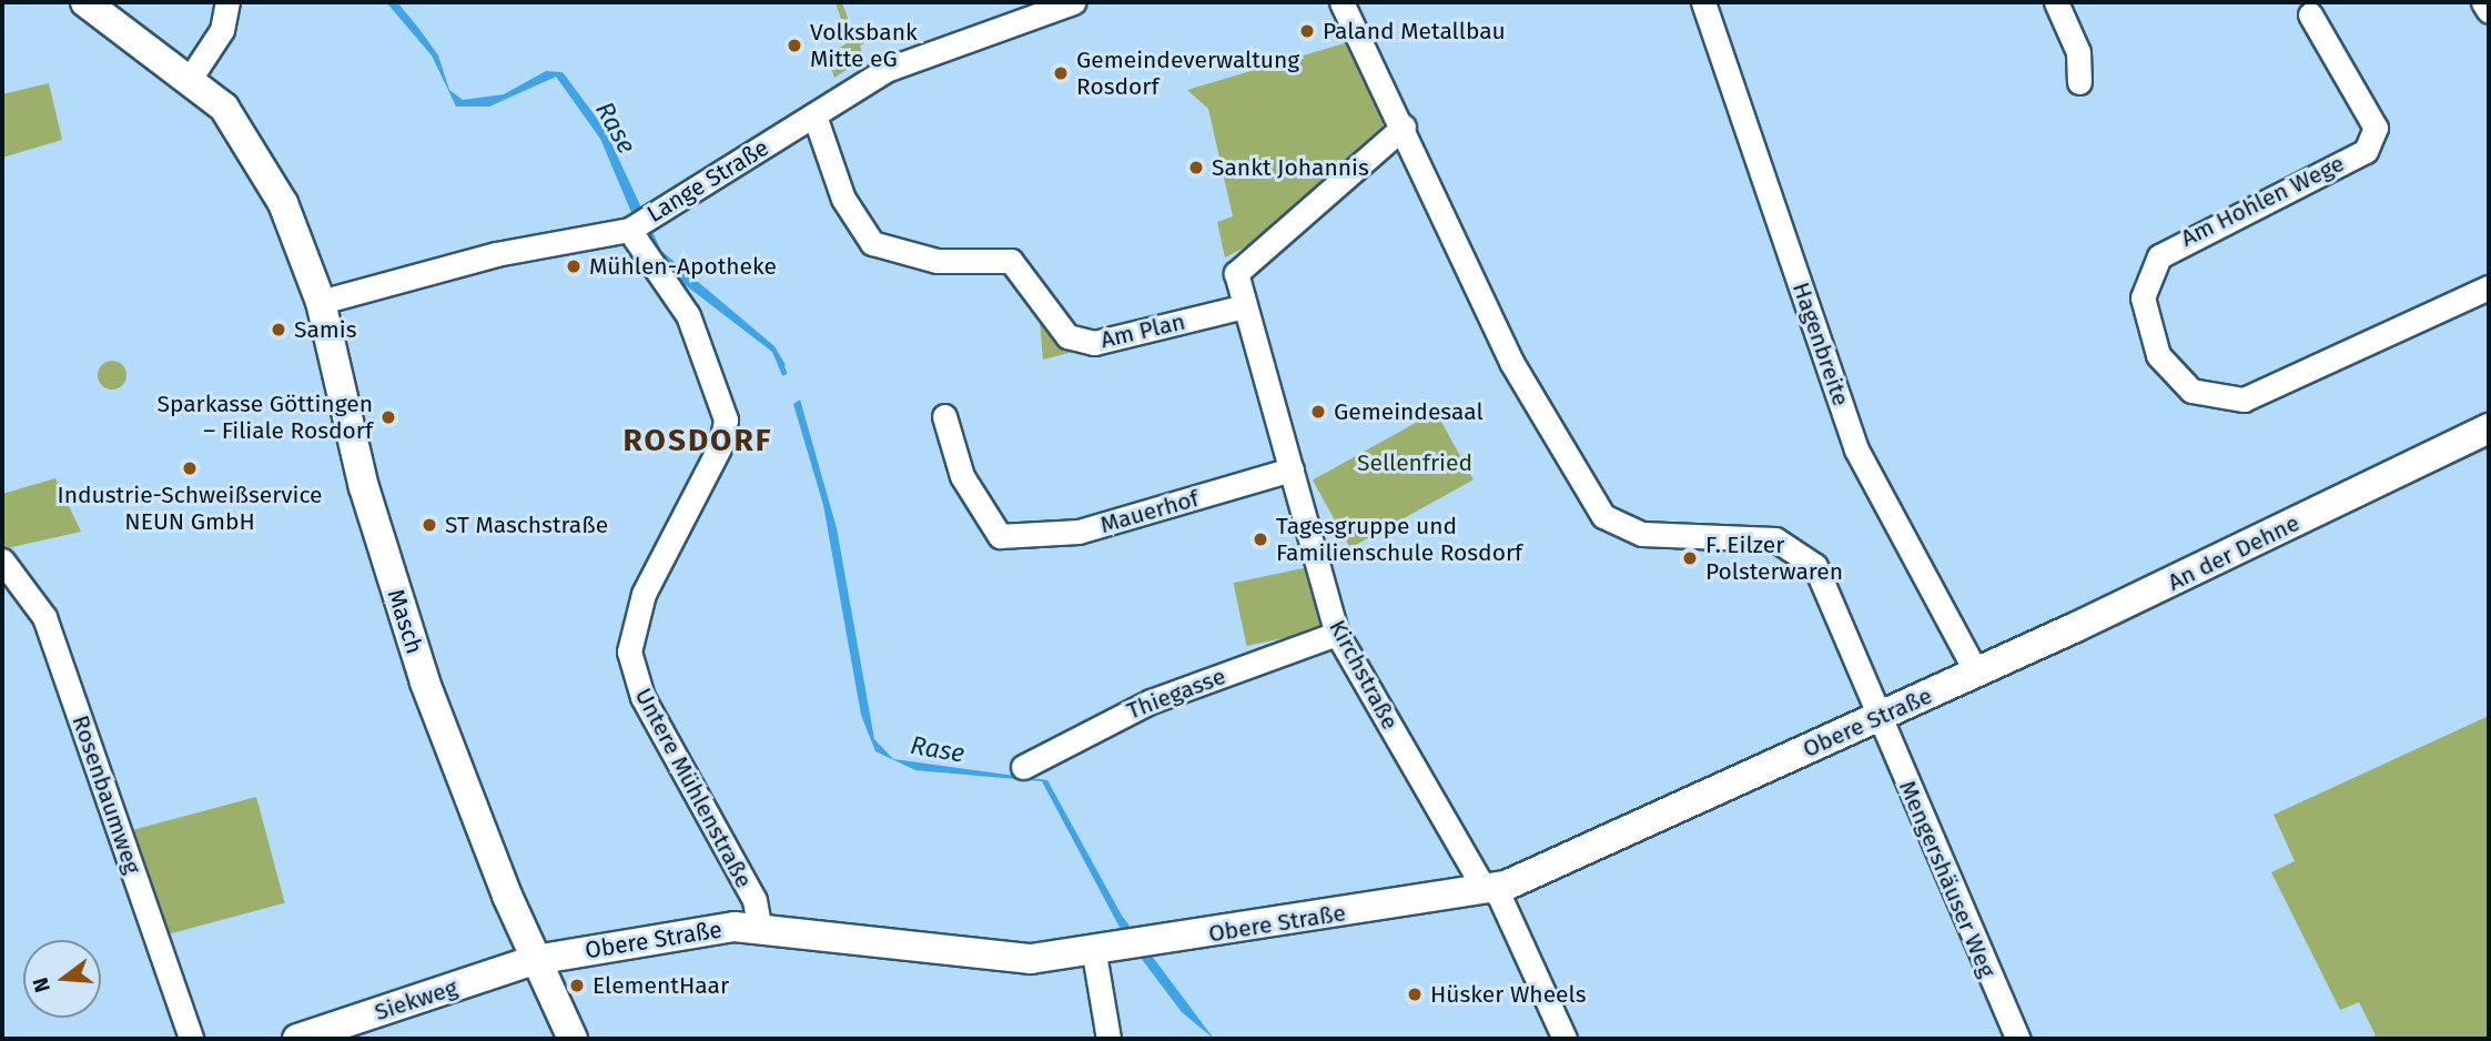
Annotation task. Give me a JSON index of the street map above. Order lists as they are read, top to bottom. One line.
{"streets":{"street":["Lange Straße","Am Hohlen Wege","Am Plan","Hagenbreite","Mauerhof","An der Dehne","Masch","Kirchstraße","Thiegasse","Obere Straße","Untere Mühlenstraße","Rosenbaumweg","Mengershäuser Weg","Siekweg"]},"crossings":[["Lange Straße","Am Plan"],["Lange Straße","Masch"],["Lange Straße","Untere Mühlenstraße"],["Am Plan","Kirchstraße"],["Hagenbreite","An der Dehne"],["Hagenbreite","Obere Straße"],["Mauerhof","Kirchstraße"],["An der Dehne","Obere Straße"],["Masch","Obere Straße"],["Masch","Siekweg"],["Kirchstraße","Thiegasse"],["Kirchstraße","Obere Straße"],["Obere Straße","Untere Mühlenstraße"],["Obere Straße","Mengershäuser Weg"],["Obere Straße","Siekweg"]],"districts":["ROSDORF"],"water":["Rase"],"parks":["Sellenfried"],"places":["Paland Metallbau","Volksbank Mitte eG","Gemeindeverwaltung Rosdorf","Sankt Johannis","Mühlen-Apotheke","Samis","Gemeindesaal","Sparkasse Göttingen – Filiale Rosdorf","Industrie-Schweißservice NEUN GmbH","ST Maschstraße","Tagesgruppe und Familienschule Rosdorf","F. Eilzer Polsterwaren","ElementHaar","Hüsker Wheels"],"north":"left"}
